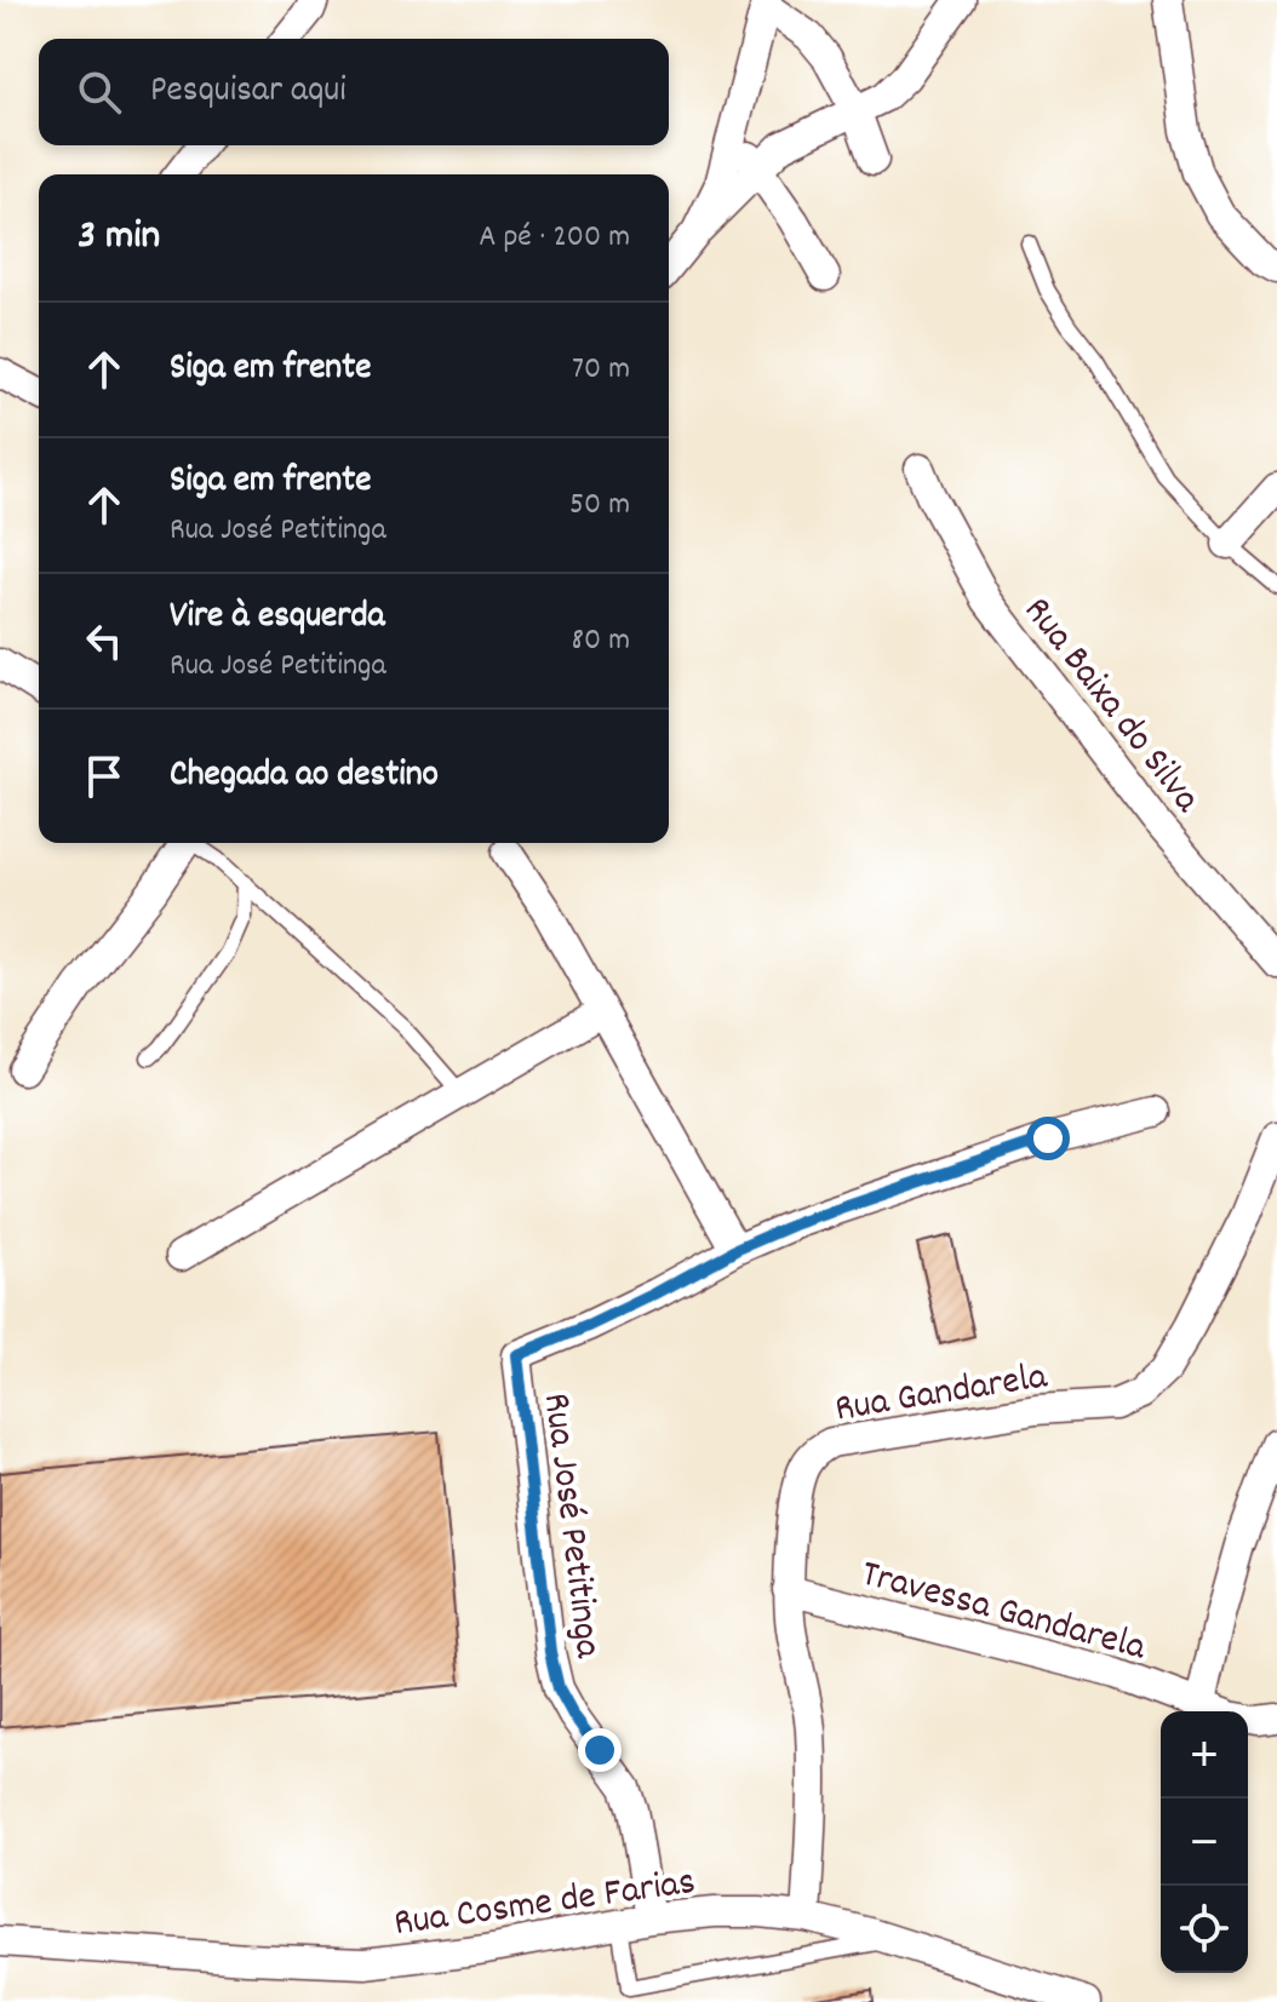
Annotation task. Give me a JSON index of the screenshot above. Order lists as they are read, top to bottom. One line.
{"streets":{"street":["Rua Baixa do Silva","Rua Gandarela","Rua José Petitinga","Travessa Gandarela","Rua Cosme de Farias"]},"crossings":[["Rua Gandarela","Travessa Gandarela"],["Rua Gandarela","Rua Cosme de Farias"],["Rua José Petitinga","Rua Cosme de Farias"]],"page":{"search":"Pesquisar aqui","heading":["3 min","A pé · 200 m"],"list":[["Siga em frente","70 m"],["Siga em frente","Rua José Petitinga","50 m"],["Vire à esquerda","Rua José Petitinga","80 m"],"Chegada ao destino"],"map_buttons":["+","−"]}}
